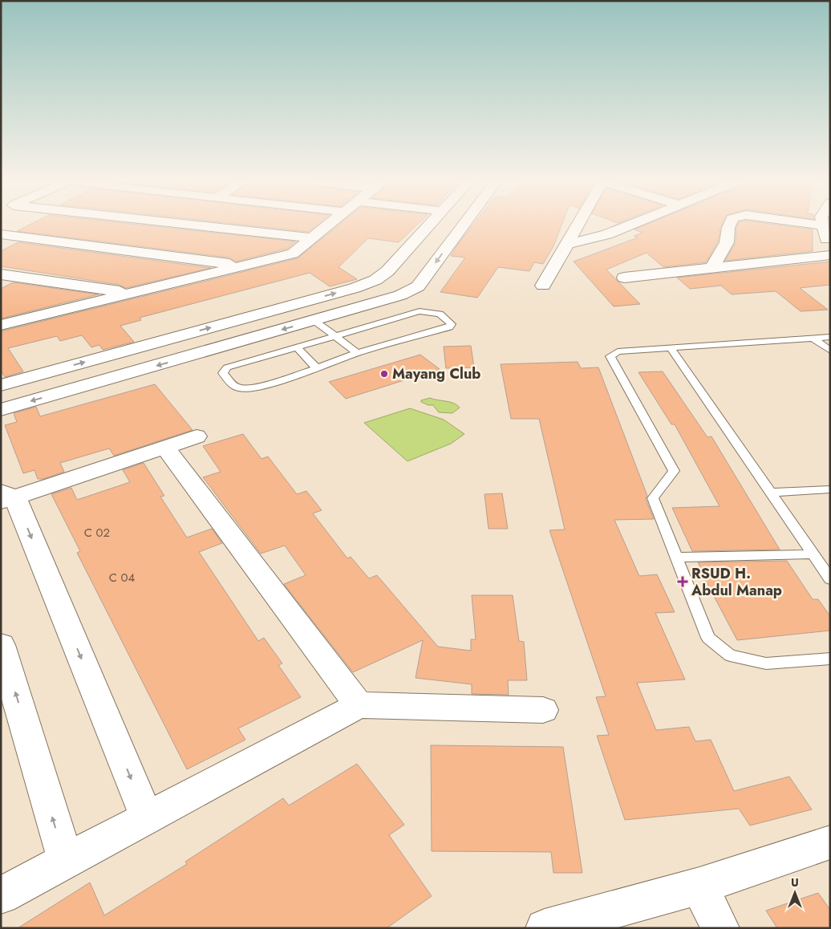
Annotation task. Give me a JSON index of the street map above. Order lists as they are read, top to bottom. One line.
{"places":{"other":["Mayang Club"],"health":["RSUD H. Abdul Manap"]},"house_numbers":["C 02","C 04"],"north":"top"}
